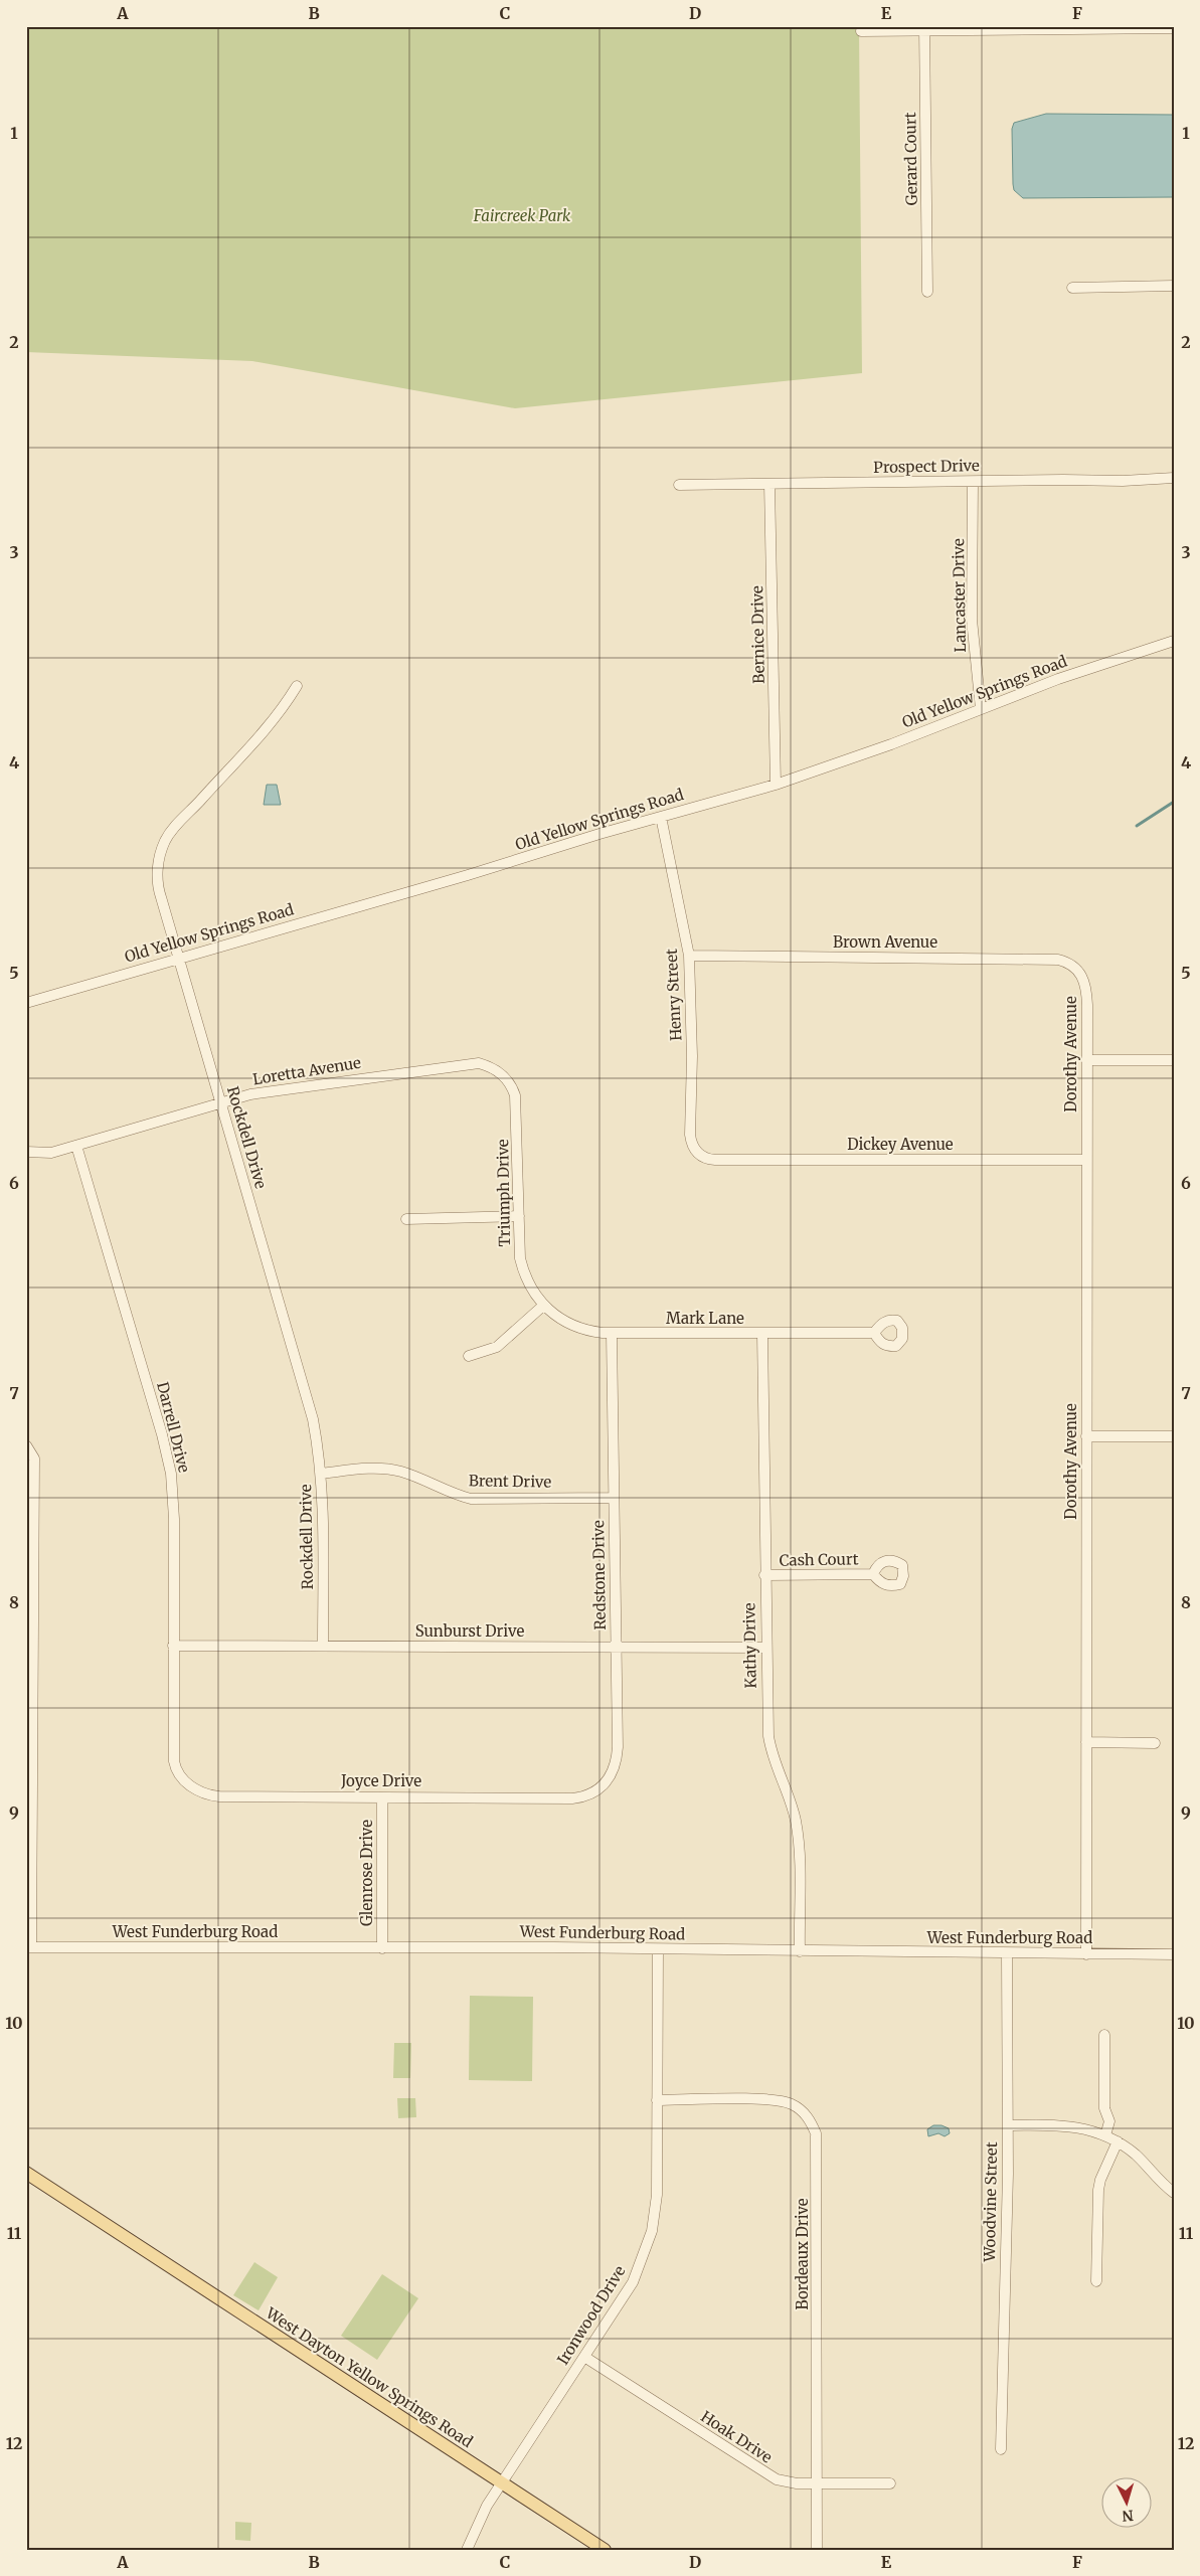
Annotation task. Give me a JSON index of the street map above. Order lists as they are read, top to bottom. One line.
{"streets":{"main road":["West Dayton Yellow Springs Road"],"street":["Gerard Court","Prospect Drive","Lancaster Drive","Bernice Drive","Old Yellow Springs Road","Brown Avenue","Henry Street","Dorothy Avenue","Loretta Avenue","Rockdell Drive","Dickey Avenue","Triumph Drive","Mark Lane","Darrell Drive","Brent Drive","Cash Court","Redstone Drive","Sunburst Drive","Kathy Drive","Joyce Drive","Glenrose Drive","West Funderburg Road","Woodvine Street","Bordeaux Drive","Ironwood Drive","Hoak Drive"]},"crossings":[["Prospect Drive","Lancaster Drive"],["Prospect Drive","Bernice Drive"],["Lancaster Drive","Old Yellow Springs Road"],["Bernice Drive","Old Yellow Springs Road"],["Old Yellow Springs Road","Henry Street"],["Old Yellow Springs Road","Rockdell Drive"],["Brown Avenue","Henry Street"],["Brown Avenue","Dorothy Avenue"],["Henry Street","Dickey Avenue"],["Dorothy Avenue","Dickey Avenue"],["Dorothy Avenue","West Funderburg Road"],["Loretta Avenue","Rockdell Drive"],["Loretta Avenue","Triumph Drive"],["Loretta Avenue","Darrell Drive"],["Rockdell Drive","Brent Drive"],["Rockdell Drive","Sunburst Drive"],["Triumph Drive","Mark Lane"],["Mark Lane","Redstone Drive"],["Mark Lane","Kathy Drive"],["Darrell Drive","Sunburst Drive"],["Darrell Drive","Joyce Drive"],["Brent Drive","Redstone Drive"],["Cash Court","Kathy Drive"],["Redstone Drive","Sunburst Drive"],["Redstone Drive","Joyce Drive"],["Sunburst Drive","Kathy Drive"],["Kathy Drive","West Funderburg Road"],["Joyce Drive","Glenrose Drive"],["Glenrose Drive","West Funderburg Road"],["West Funderburg Road","Woodvine Street"],["West Funderburg Road","Ironwood Drive"],["Bordeaux Drive","Ironwood Drive"],["Bordeaux Drive","Hoak Drive"],["Ironwood Drive","West Dayton Yellow Springs Road"],["Ironwood Drive","Hoak Drive"]],"parks":["Faircreek Park"],"north":"bottom","grid":{"columns":["A","B","C","D","E","F"],"rows":["1","2","3","4","5","6","7","8","9","10","11","12"]}}
